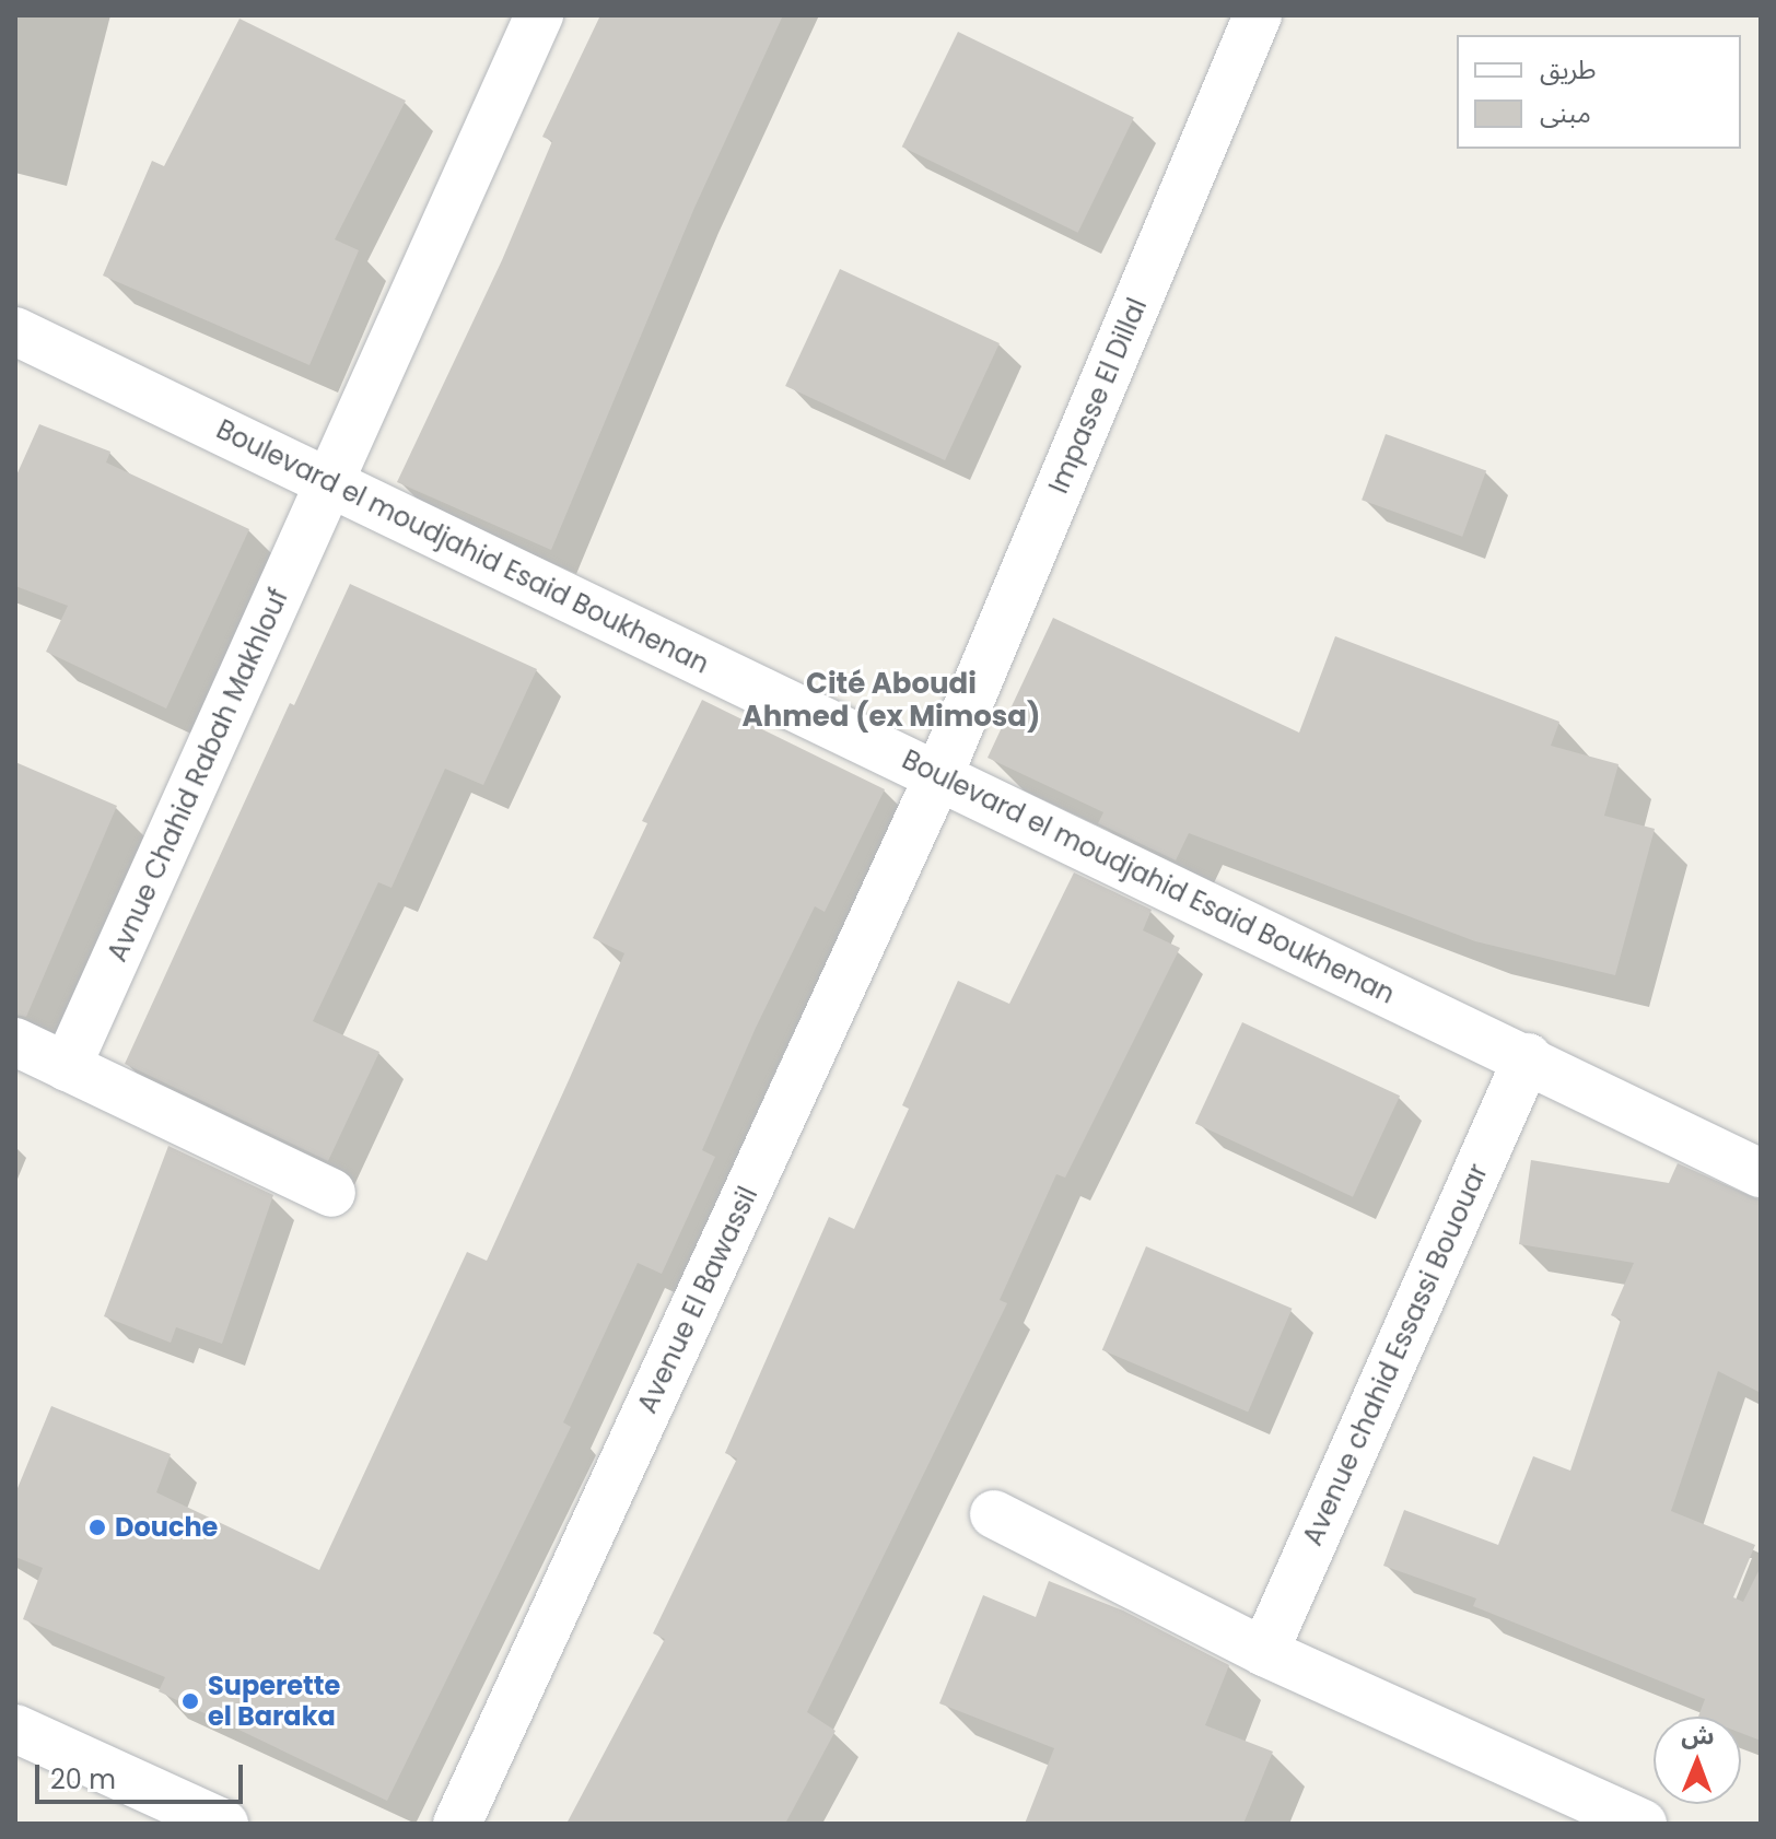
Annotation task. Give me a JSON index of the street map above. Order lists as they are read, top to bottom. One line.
{"streets":{"street":["Impasse El Dillal","Boulevard el moudjahid Esaid Boukhenan","Avnue Chahid Rabah Makhlouf","Avenue El Bawassil","Avenue chahid Essassi Bououar"]},"crossings":[["Impasse El Dillal","Boulevard el moudjahid Esaid Boukhenan"],["Impasse El Dillal","Avenue El Bawassil"],["Boulevard el moudjahid Esaid Boukhenan","Avnue Chahid Rabah Makhlouf"],["Boulevard el moudjahid Esaid Boukhenan","Avenue El Bawassil"],["Boulevard el moudjahid Esaid Boukhenan","Avenue chahid Essassi Bououar"]],"districts":["Cité Aboudi Ahmed (ex Mimosa)"],"places":["Douche","Superette el Baraka"],"legend":["طريق","مبنى"],"scale_bar":"20 m","north":"top"}
